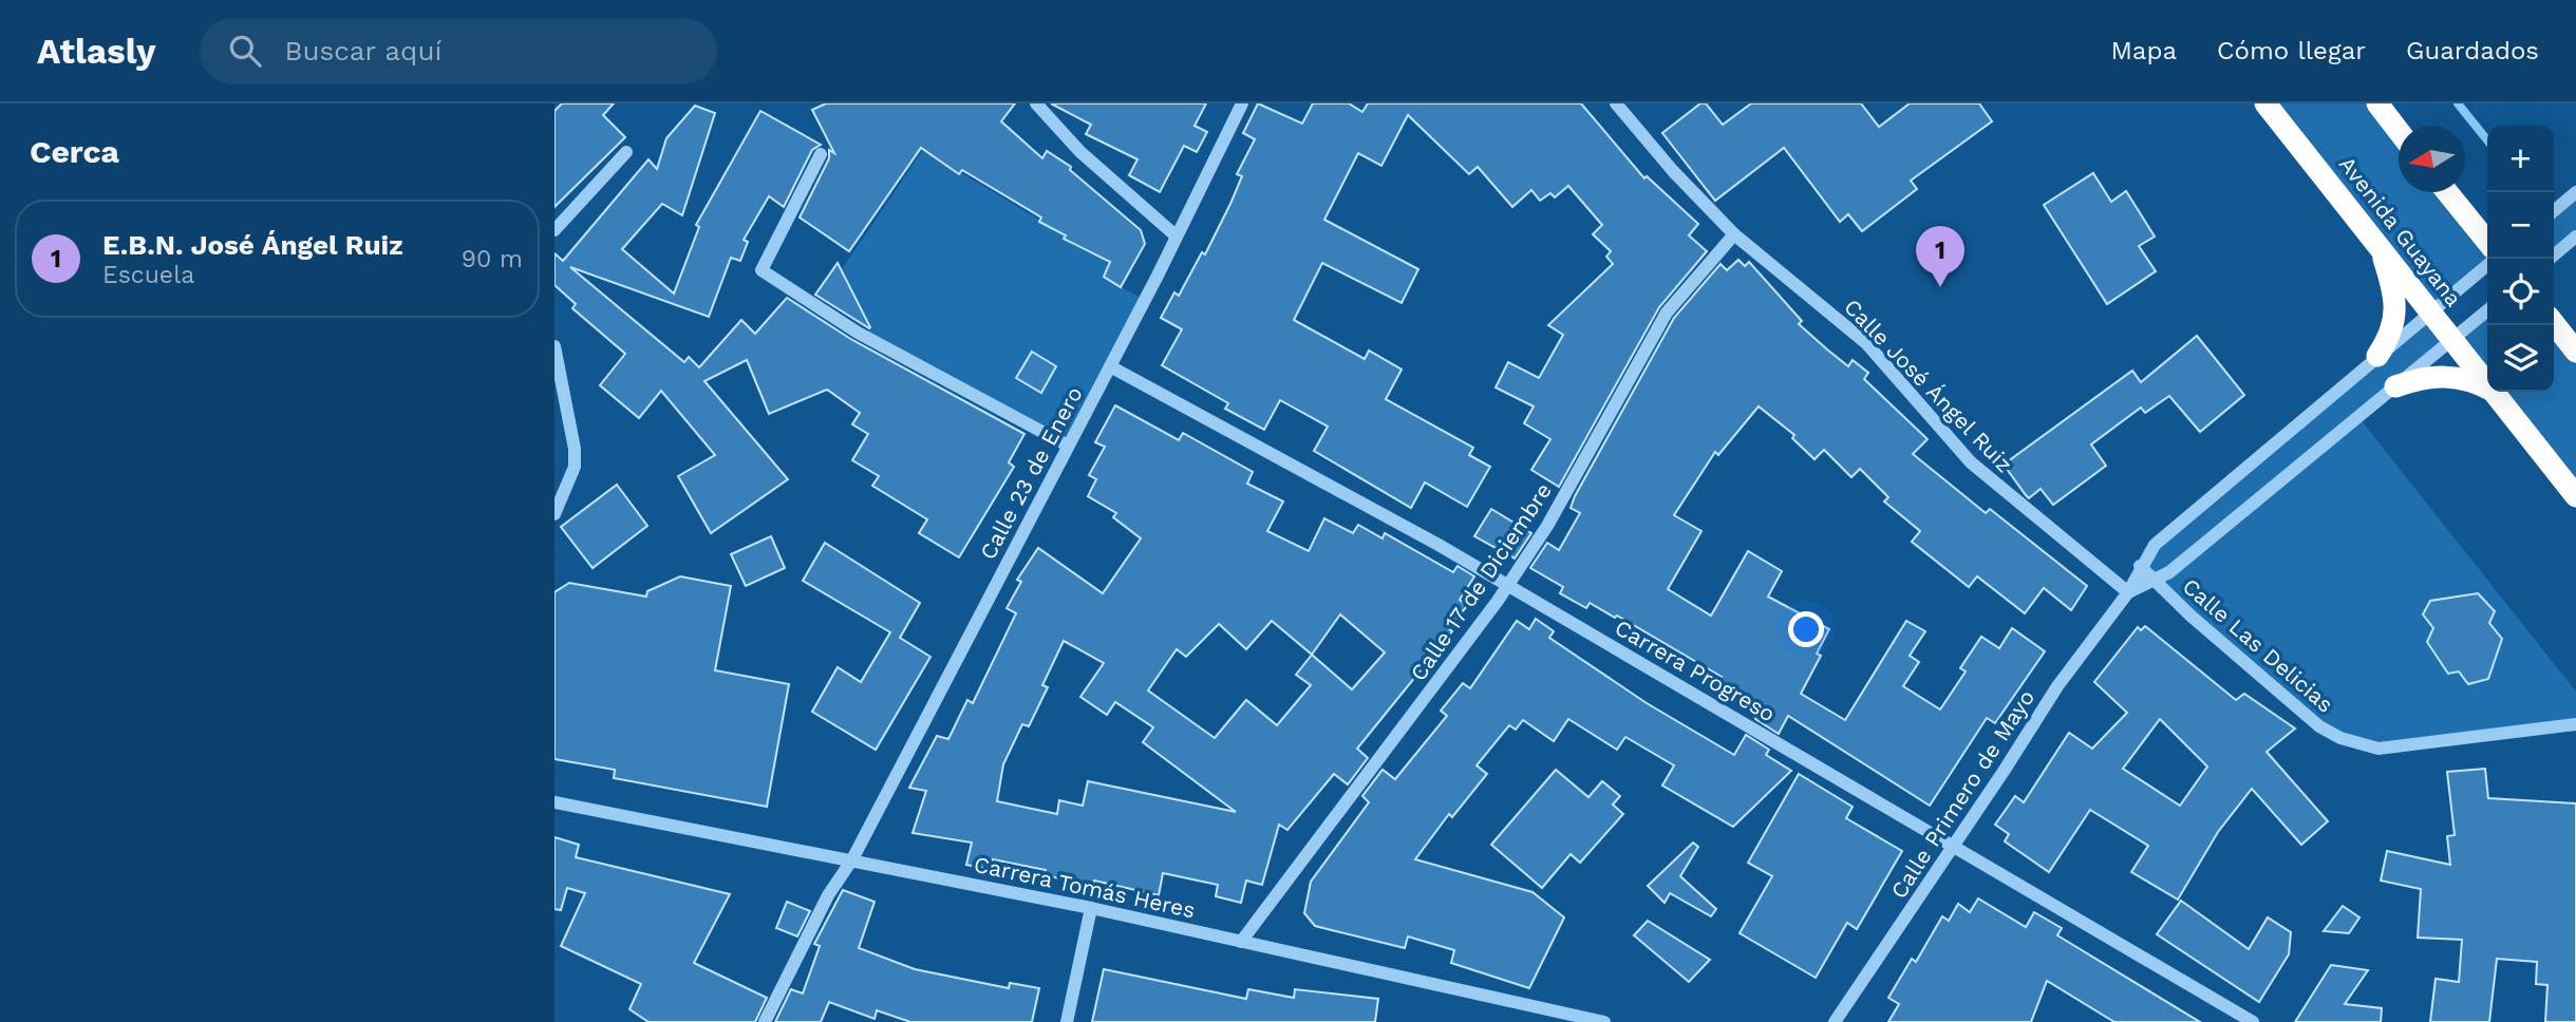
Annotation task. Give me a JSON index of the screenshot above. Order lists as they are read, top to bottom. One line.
{"streets":{"highway":["Avenida Guayana"],"street":["Calle José Ángel Ruiz","Calle 23 de Enero","Calle 17 de Diciembre","Calle Las Delicias","Carrera Progreso","Calle Primero de Mayo","Carrera Tomás Heres"]},"crossings":[["Avenida Guayana","Calle Primero de Mayo"],["Calle José Ángel Ruiz","Calle 17 de Diciembre"],["Calle José Ángel Ruiz","Calle Primero de Mayo"],["Calle 23 de Enero","Carrera Progreso"],["Calle 23 de Enero","Carrera Tomás Heres"],["Calle 17 de Diciembre","Carrera Progreso"],["Calle 17 de Diciembre","Carrera Tomás Heres"],["Calle Las Delicias","Calle Primero de Mayo"],["Carrera Progreso","Calle Primero de Mayo"]],"north":"left","page":{"header":"Atlasly","search":"Buscar aquí","nav":["Mapa","Cómo llegar","Guardados"],"heading":"Cerca","map_buttons":["+","−"],"list":[{"mark":"1","name":"E.B.N. José Ángel Ruiz","note":"Escuela","value":"90 m"}],"pins":"1"}}
